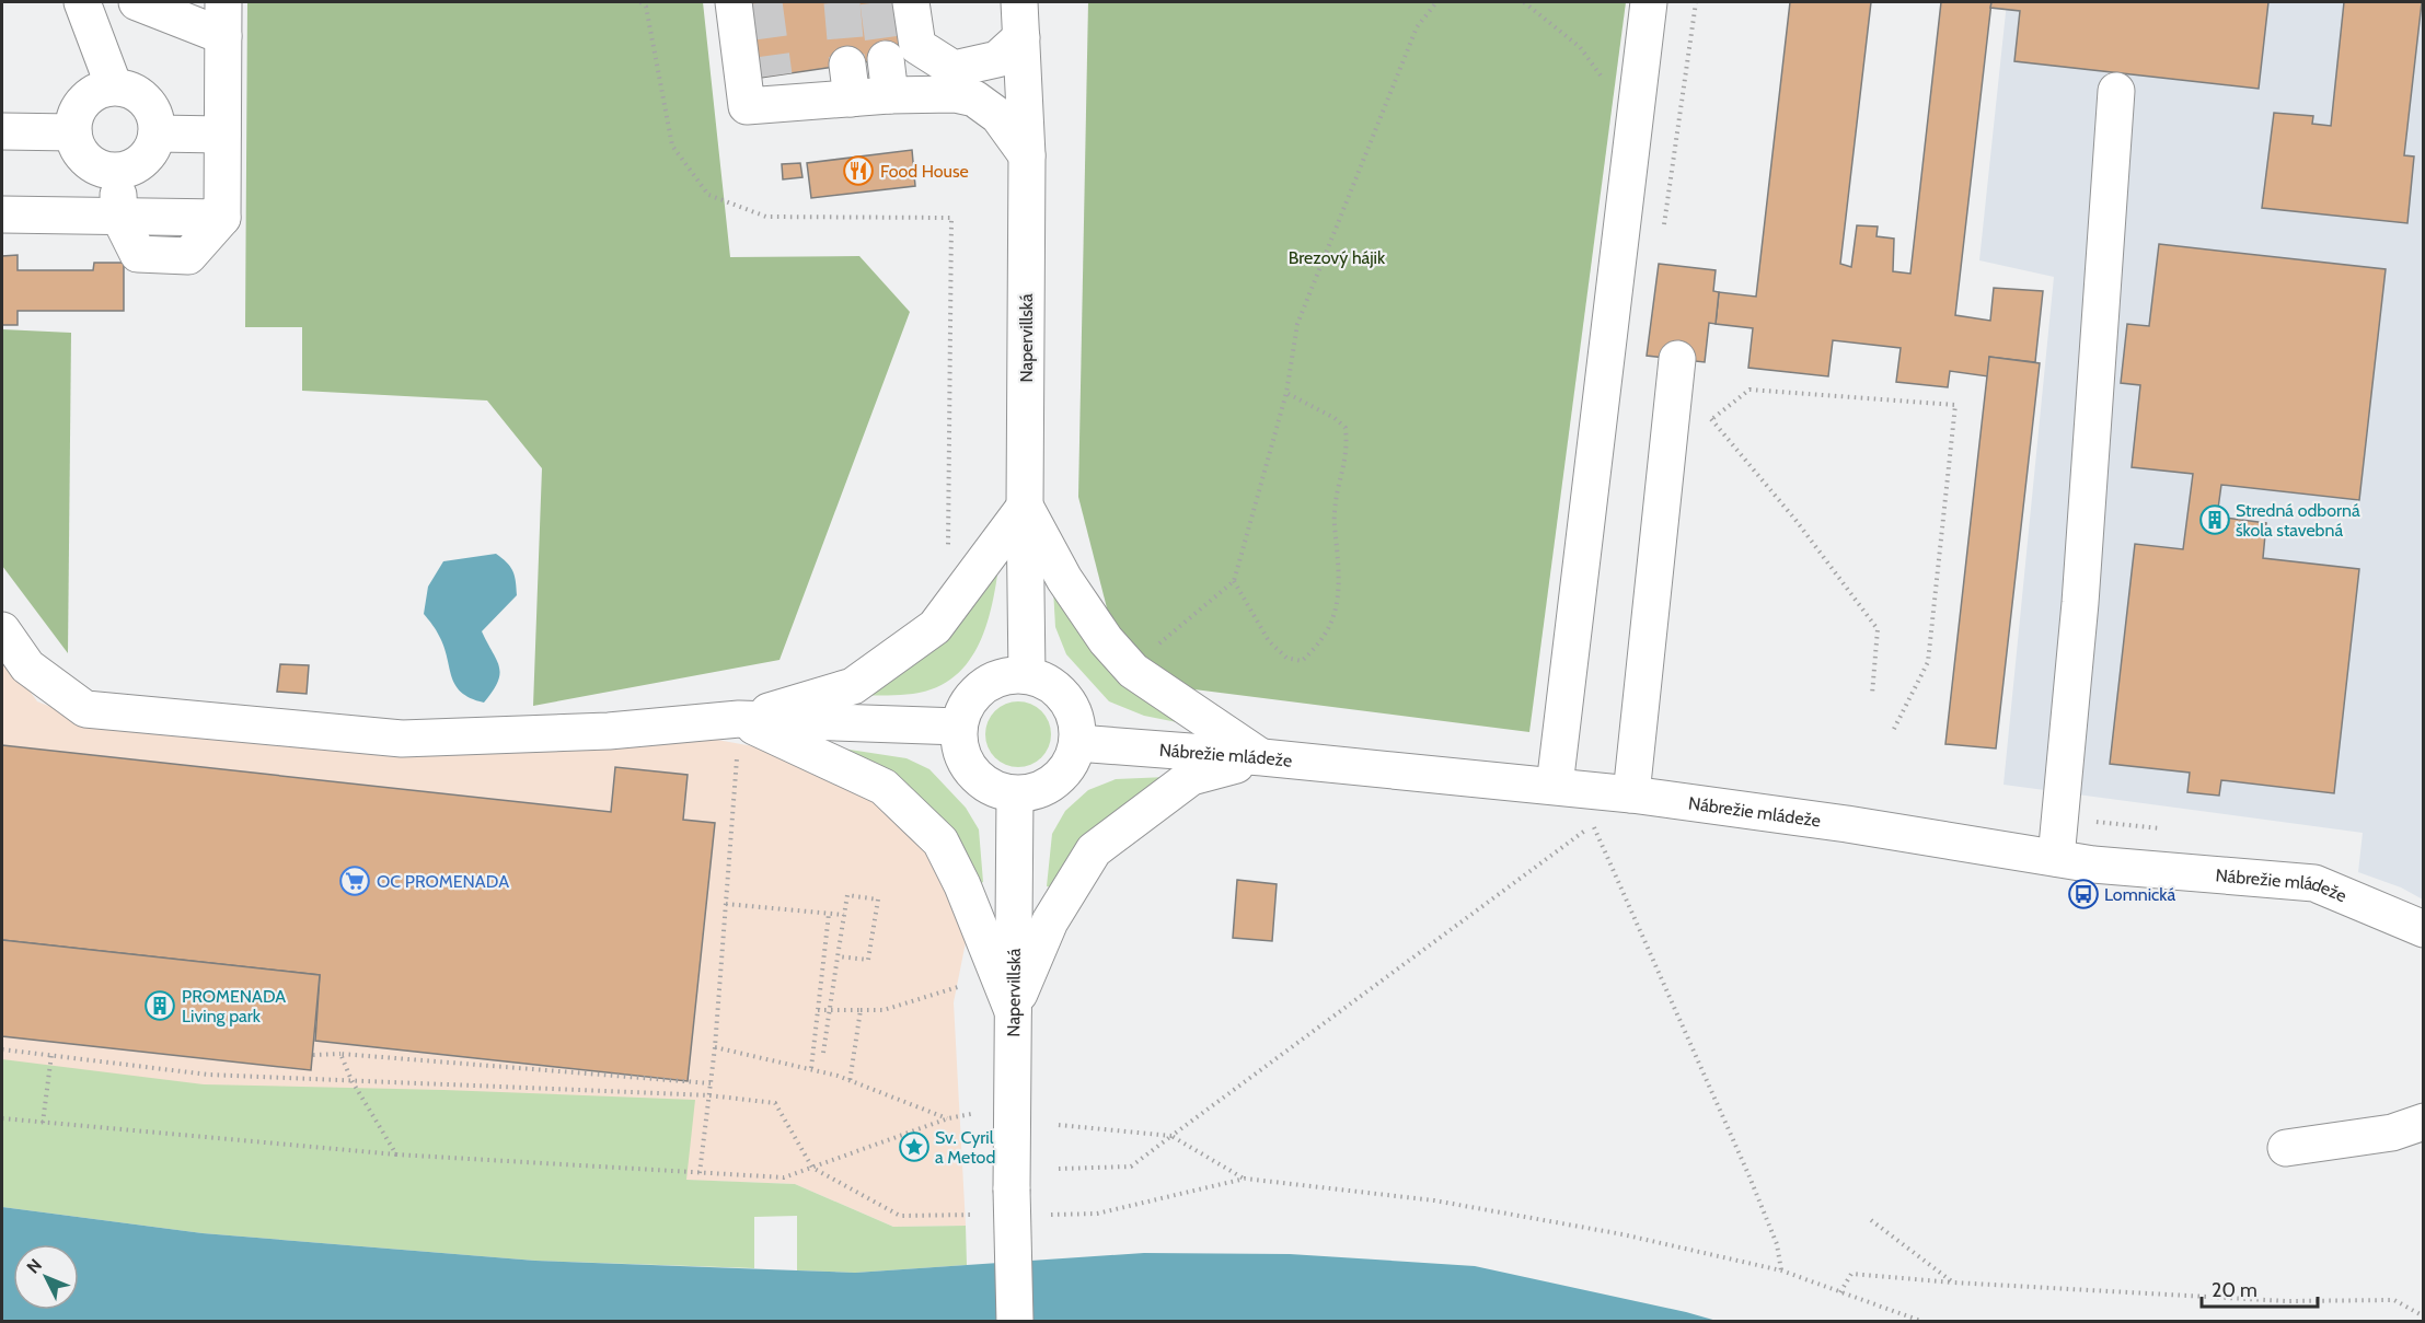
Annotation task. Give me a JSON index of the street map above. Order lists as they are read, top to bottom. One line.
{"streets":{"street":["Napervillská","Nábrežie mládeže"]},"crossings":[["Napervillská","Nábrežie mládeže"]],"parks":["Brezový hájik"],"places":{"restaurant":["Food House"],"building":["Stredná odborná škola stavebná","PROMENADA Living park"],"supermarket":["OC PROMENADA"],"bus stop":["Lomnická"],"place":["Sv. Cyril a Metod"]},"scale_bar":"20 m","north":"top left"}
